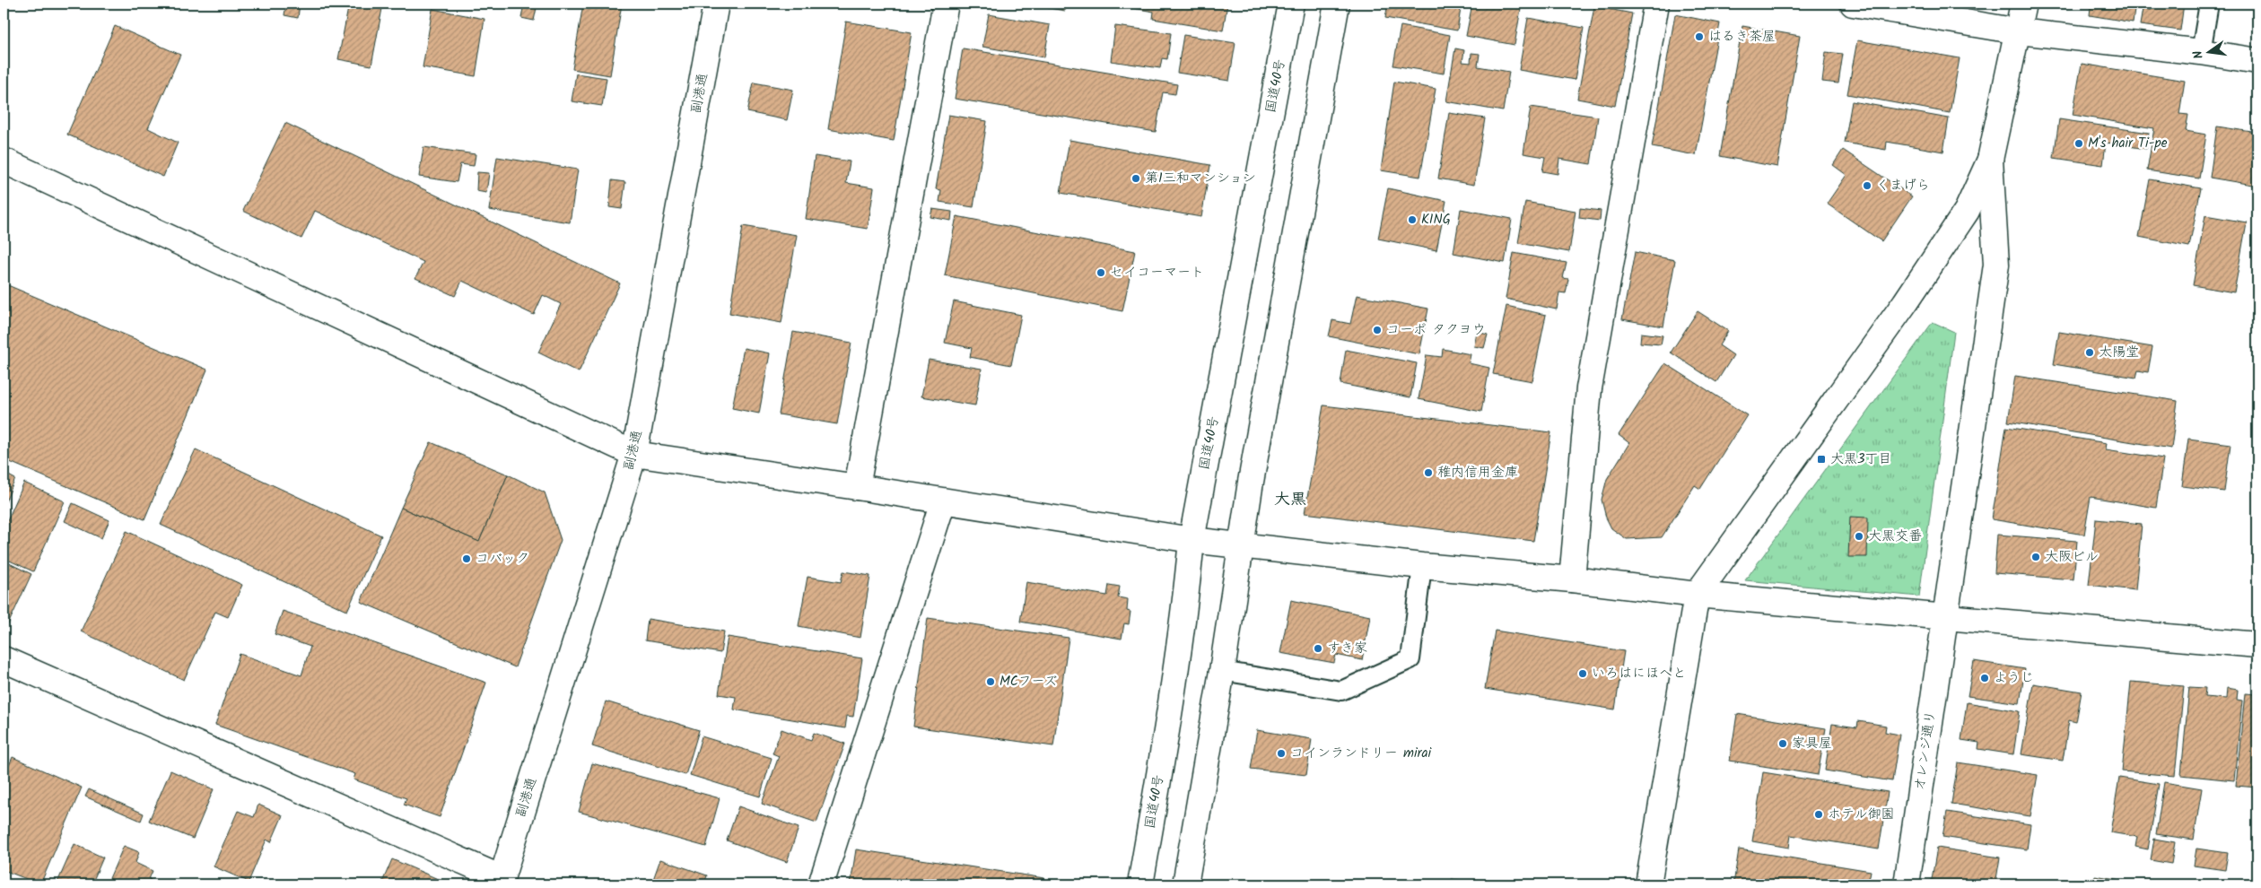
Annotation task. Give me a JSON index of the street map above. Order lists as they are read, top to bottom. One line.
{"streets":{"main road":["国道40号","副港通","オレンジ通り"]},"districts":["大黒"],"places":{"other":["はるき茶屋","M's hair Ti-pe","第1三和マンション","くまげら","KING","セイコーマート","コーポ タクヨウ","太陽堂","稚内信用金庫","大黒交番","大阪ビル","コバック","すき家","いろはにほへと","ようじ","MCフーズ","家具屋","コインランドリー mirai","ホテル御園"],"transit":["大黒3丁目"]},"north":"left"}
